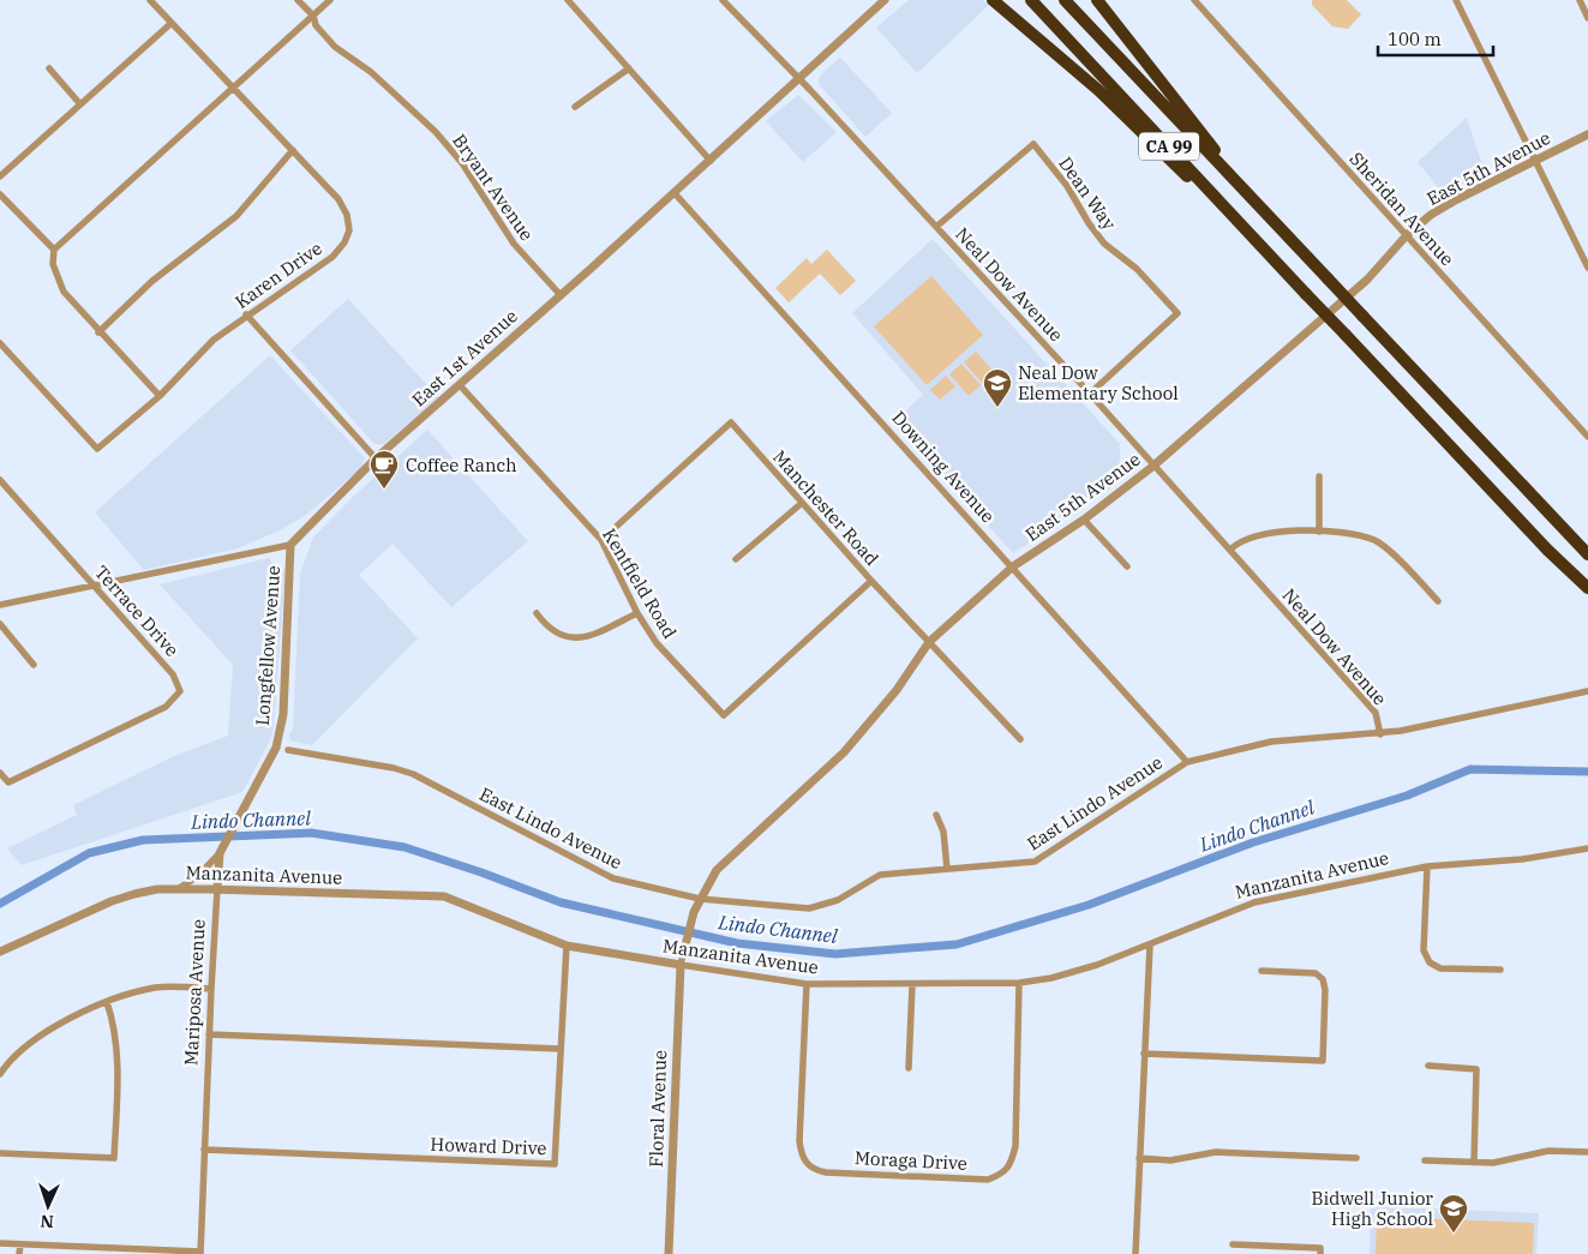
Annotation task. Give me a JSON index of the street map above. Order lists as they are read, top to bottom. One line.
{"streets":{"highway":["CA 99"],"street":["East 5th Avenue","Bryant Avenue","Dean Way","Sheridan Avenue","Karen Drive","Neal Dow Avenue","East 1st Avenue","Downing Avenue","Manchester Road","Kentfield Road","Terrace Drive","Longfellow Avenue","East Lindo Avenue","Manzanita Avenue","Mariposa Avenue","Floral Avenue","Howard Drive","Moraga Drive"]},"crossings":[["East 5th Avenue","Sheridan Avenue"],["East 5th Avenue","Neal Dow Avenue"],["East 5th Avenue","Downing Avenue"],["East 5th Avenue","Manchester Road"],["East 5th Avenue","East Lindo Avenue"],["East 5th Avenue","Manzanita Avenue"],["East 5th Avenue","Floral Avenue"],["Bryant Avenue","East 1st Avenue"],["Dean Way","Neal Dow Avenue"],["Neal Dow Avenue","East 1st Avenue"],["Neal Dow Avenue","East Lindo Avenue"],["East 1st Avenue","Downing Avenue"],["East 1st Avenue","Kentfield Road"],["East 1st Avenue","Longfellow Avenue"],["Downing Avenue","East Lindo Avenue"],["Manchester Road","Kentfield Road"],["Longfellow Avenue","Mariposa Avenue"],["Manzanita Avenue","Mariposa Avenue"],["Manzanita Avenue","Floral Avenue"],["Manzanita Avenue","Howard Drive"],["Manzanita Avenue","Moraga Drive"],["Mariposa Avenue","Howard Drive"]],"water":["Lindo Channel"],"places":{"school or university":["Neal Dow Elementary School","Bidwell Junior High School"],"cafe":["Coffee Ranch"]},"scale_bar":"100 m","north":"bottom"}
